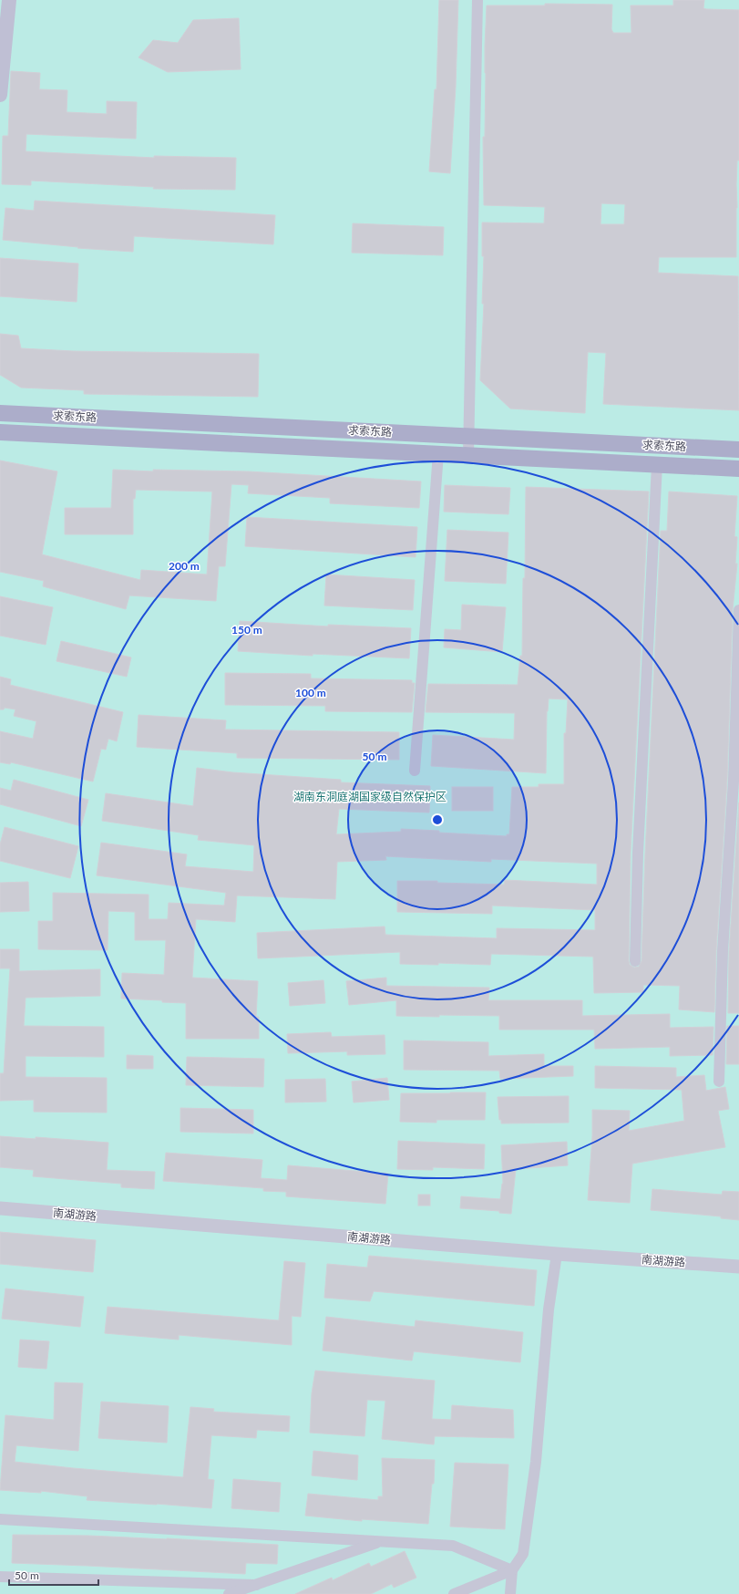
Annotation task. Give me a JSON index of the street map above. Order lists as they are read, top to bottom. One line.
{"streets":{"main road":["求索东路"],"street":["南湖游路"]},"parks":["湖南东洞庭湖国家级自然保护区"],"scale_bar":"50 m","rings":["200 m","150 m","100 m","50 m"]}
